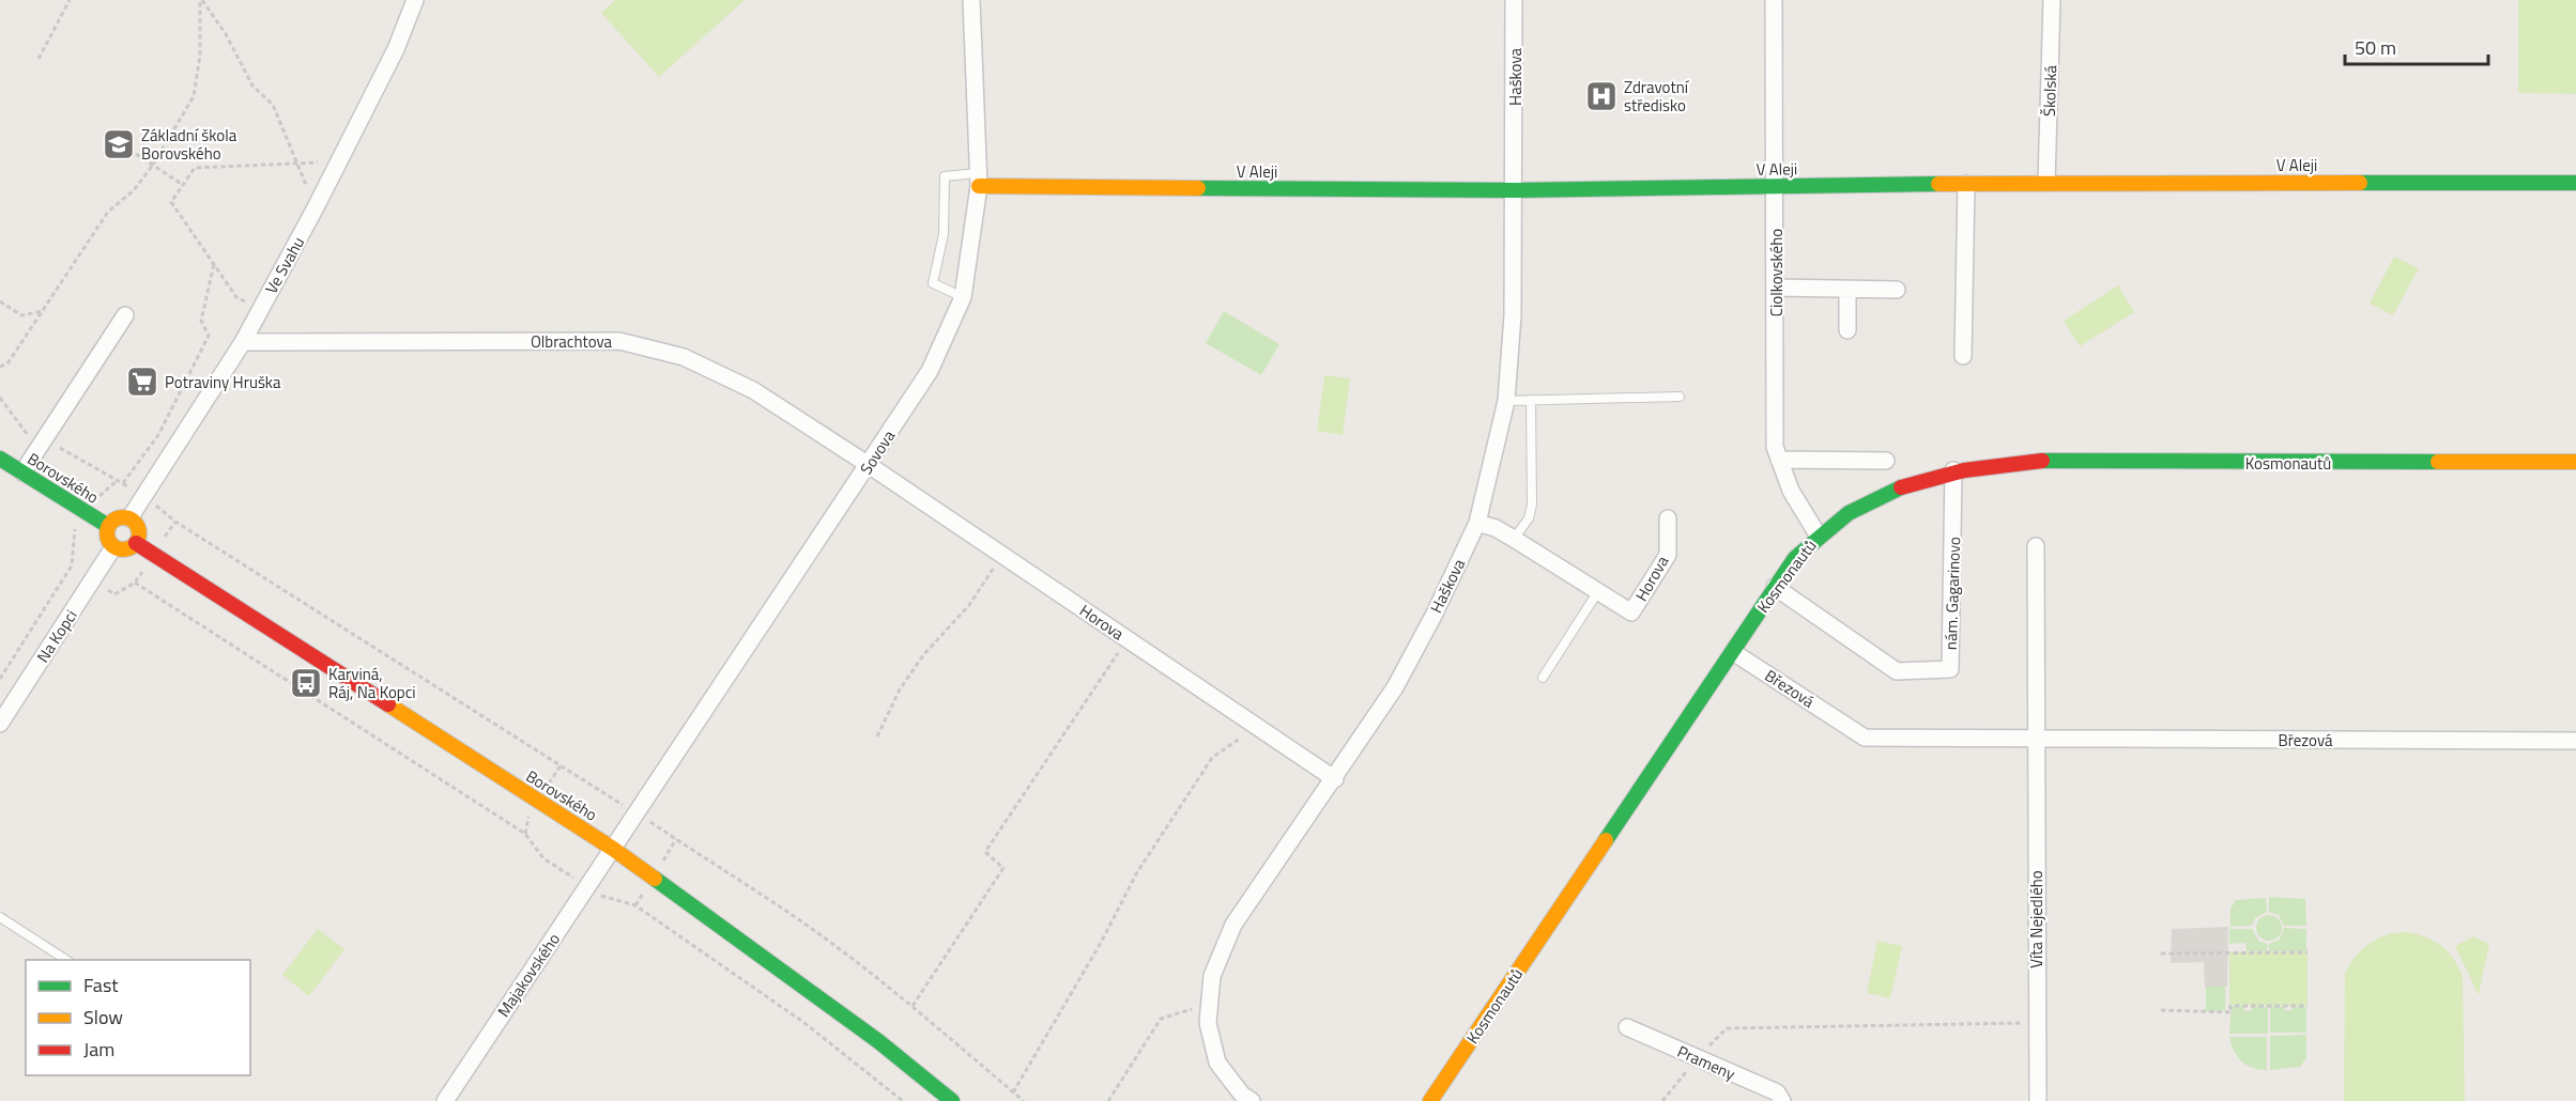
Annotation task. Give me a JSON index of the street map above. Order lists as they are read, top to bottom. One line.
{"streets":{"street":["Haškova","Školská","V Aleji","Ve Svahu","Ciolkovského","Olbrachtova","Sovova","Kosmonautů","Borovského","Horova","nám. Gagarinovo","Na Kopci","Březová","Víta Nejedlého","Majakovského","Prameny"]},"crossings":[["Haškova","V Aleji"],["Haškova","Horova"],["Školská","V Aleji"],["V Aleji","Ciolkovského"],["V Aleji","Sovova"],["Ve Svahu","Olbrachtova"],["Ve Svahu","Borovského"],["Ve Svahu","Na Kopci"],["Ciolkovského","Kosmonautů"],["Olbrachtova","Sovova"],["Olbrachtova","Horova"],["Sovova","Borovského"],["Sovova","Horova"],["Sovova","Majakovského"],["Kosmonautů","nám. Gagarinovo"],["Kosmonautů","Březová"],["Borovského","Na Kopci"],["Borovského","Majakovského"],["Březová","Víta Nejedlého"]],"places":{"hospital":["Zdravotní středisko"],"school or university":["Základní škola Borovského"],"supermarket":["Potraviny Hruška"],"bus stop":["Karviná, Ráj, Na Kopci"]},"legend":["Fast","Slow","Jam"],"scale_bar":"50 m"}
